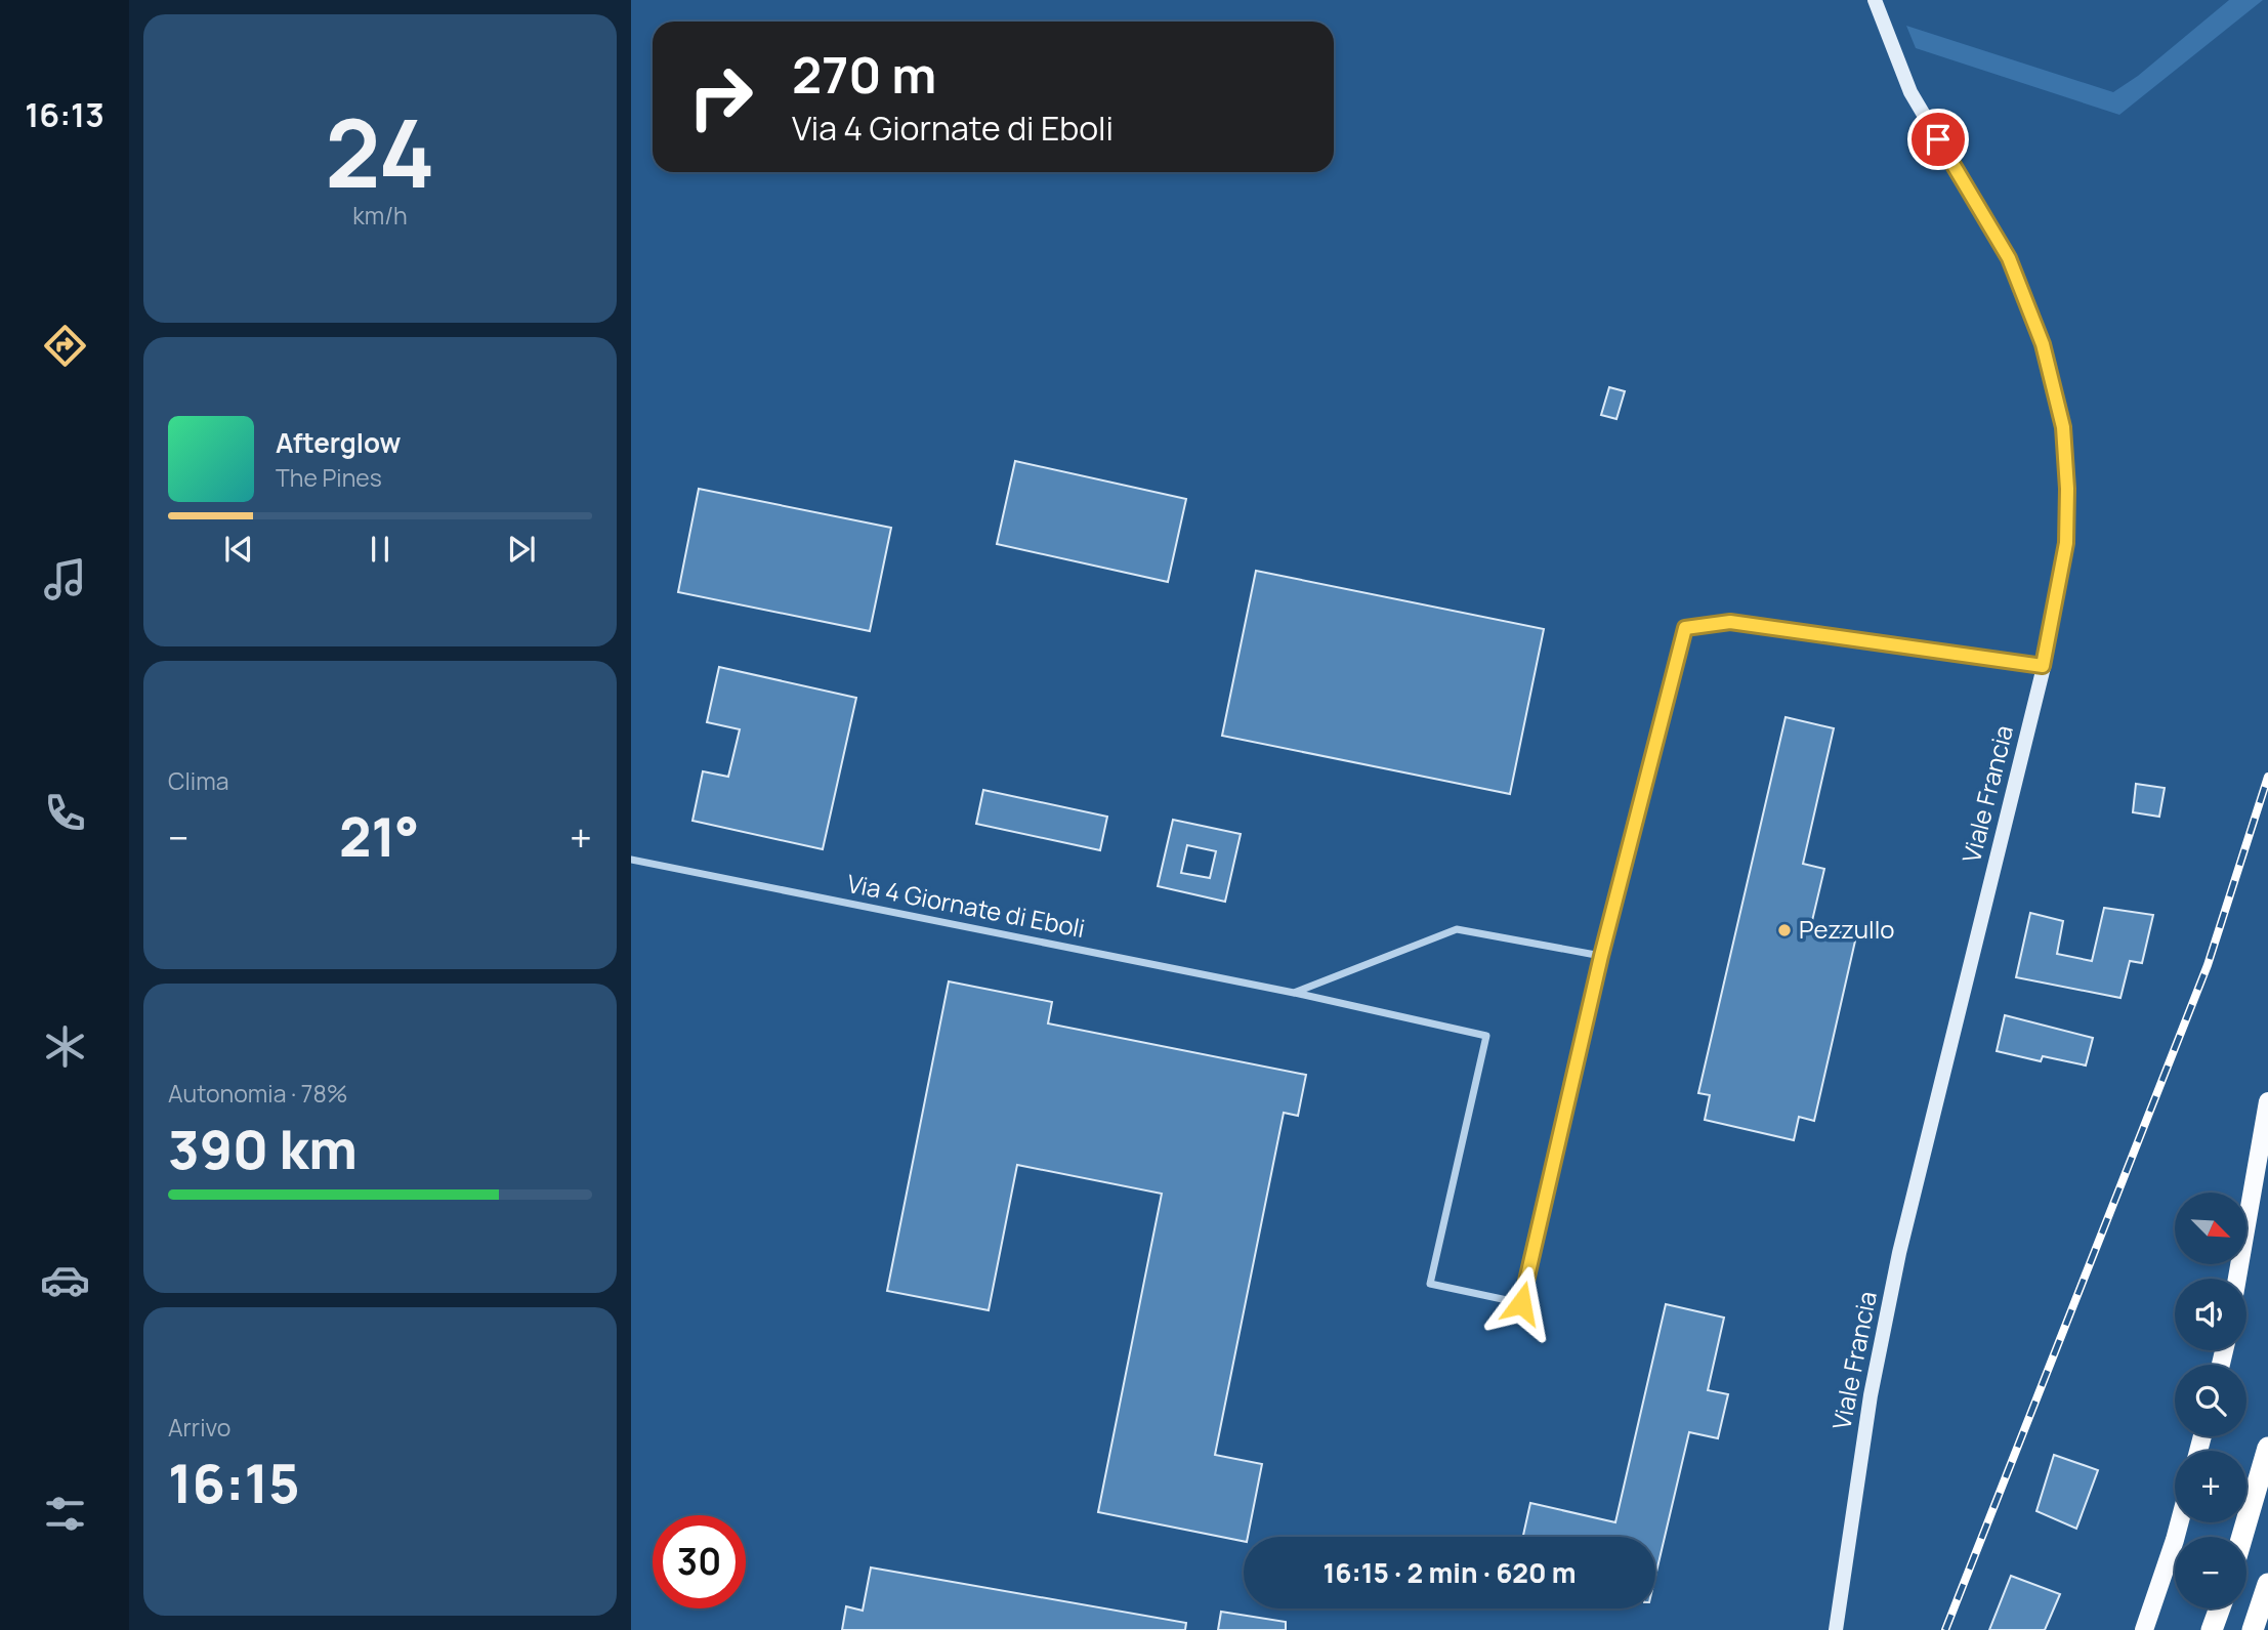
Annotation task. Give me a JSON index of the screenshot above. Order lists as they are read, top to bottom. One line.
{"streets":{"street":["Viale Francia","Via 4 Giornate di Eboli"]},"crossings":[["Viale Francia","Via 4 Giornate di Eboli"]],"places":["Pezzullo"],"north":"bottom right","page":{"tabs":"16:13","tile":[["24","km/h"],"Clima",["Autonomia · 78%","390 km"],["Arrivo","16:15"]],"turn":["270 m","Via 4 Giornate di Eboli"],"song":["Afterglow","The Pines"],"heat":["−","21°","+"],"map_buttons":["+","−"],"limit":"30","trip":"16:15 · 2 min · 620 m"}}
